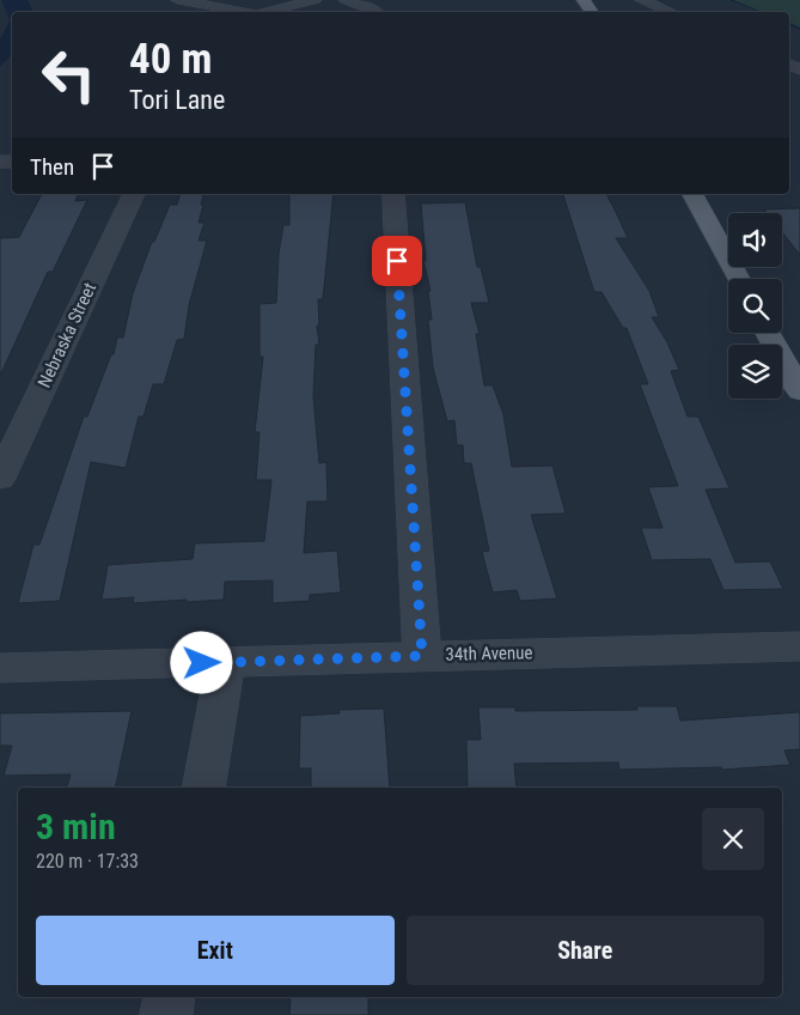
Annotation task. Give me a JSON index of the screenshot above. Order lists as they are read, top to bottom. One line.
{"streets":{"street":["Nebraska Street","34th Avenue"]},"page":{"turn":["40 m","Tori Lane"],"then":"Then","heading":["3 min","220 m · 17:33"],"buttons":["Exit","Share"]}}
